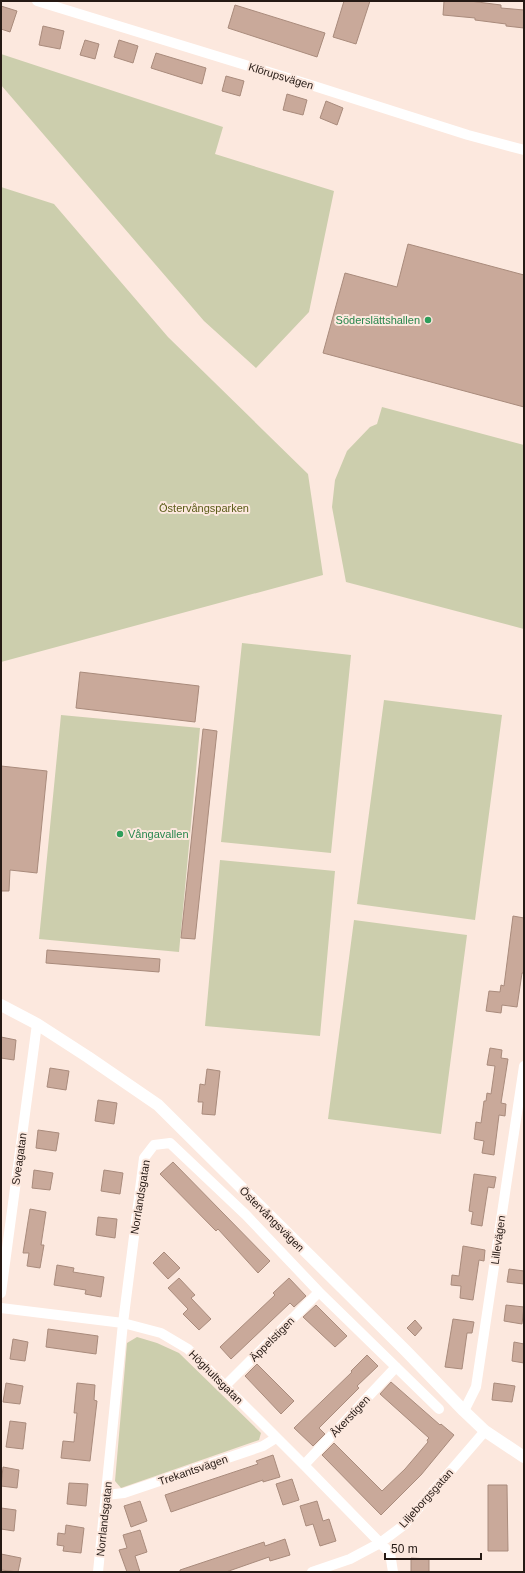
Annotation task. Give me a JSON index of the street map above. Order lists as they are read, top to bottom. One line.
{"streets":{"street":["Klörupsvägen","Sveagatan","Norrlandsgatan","Östervångsvägen","Lillevägen","Äppelstigen","Höghultsgatan","Åkerstigen","Trekantsvägen","Liljeborgsgatan"]},"crossings":[["Sveagatan","Östervångsvägen"],["Norrlandsgatan","Äppelstigen"],["Norrlandsgatan","Höghultsgatan"],["Norrlandsgatan","Åkerstigen"],["Norrlandsgatan","Trekantsvägen"],["Östervångsvägen","Lillevägen"],["Östervångsvägen","Liljeborgsgatan"],["Äppelstigen","Höghultsgatan"],["Höghultsgatan","Åkerstigen"],["Höghultsgatan","Trekantsvägen"],["Höghultsgatan","Liljeborgsgatan"]],"parks":["Östervångsparken"],"places":["Söderslättshallen","Vångavallen"],"scale_bar":"50 m"}
